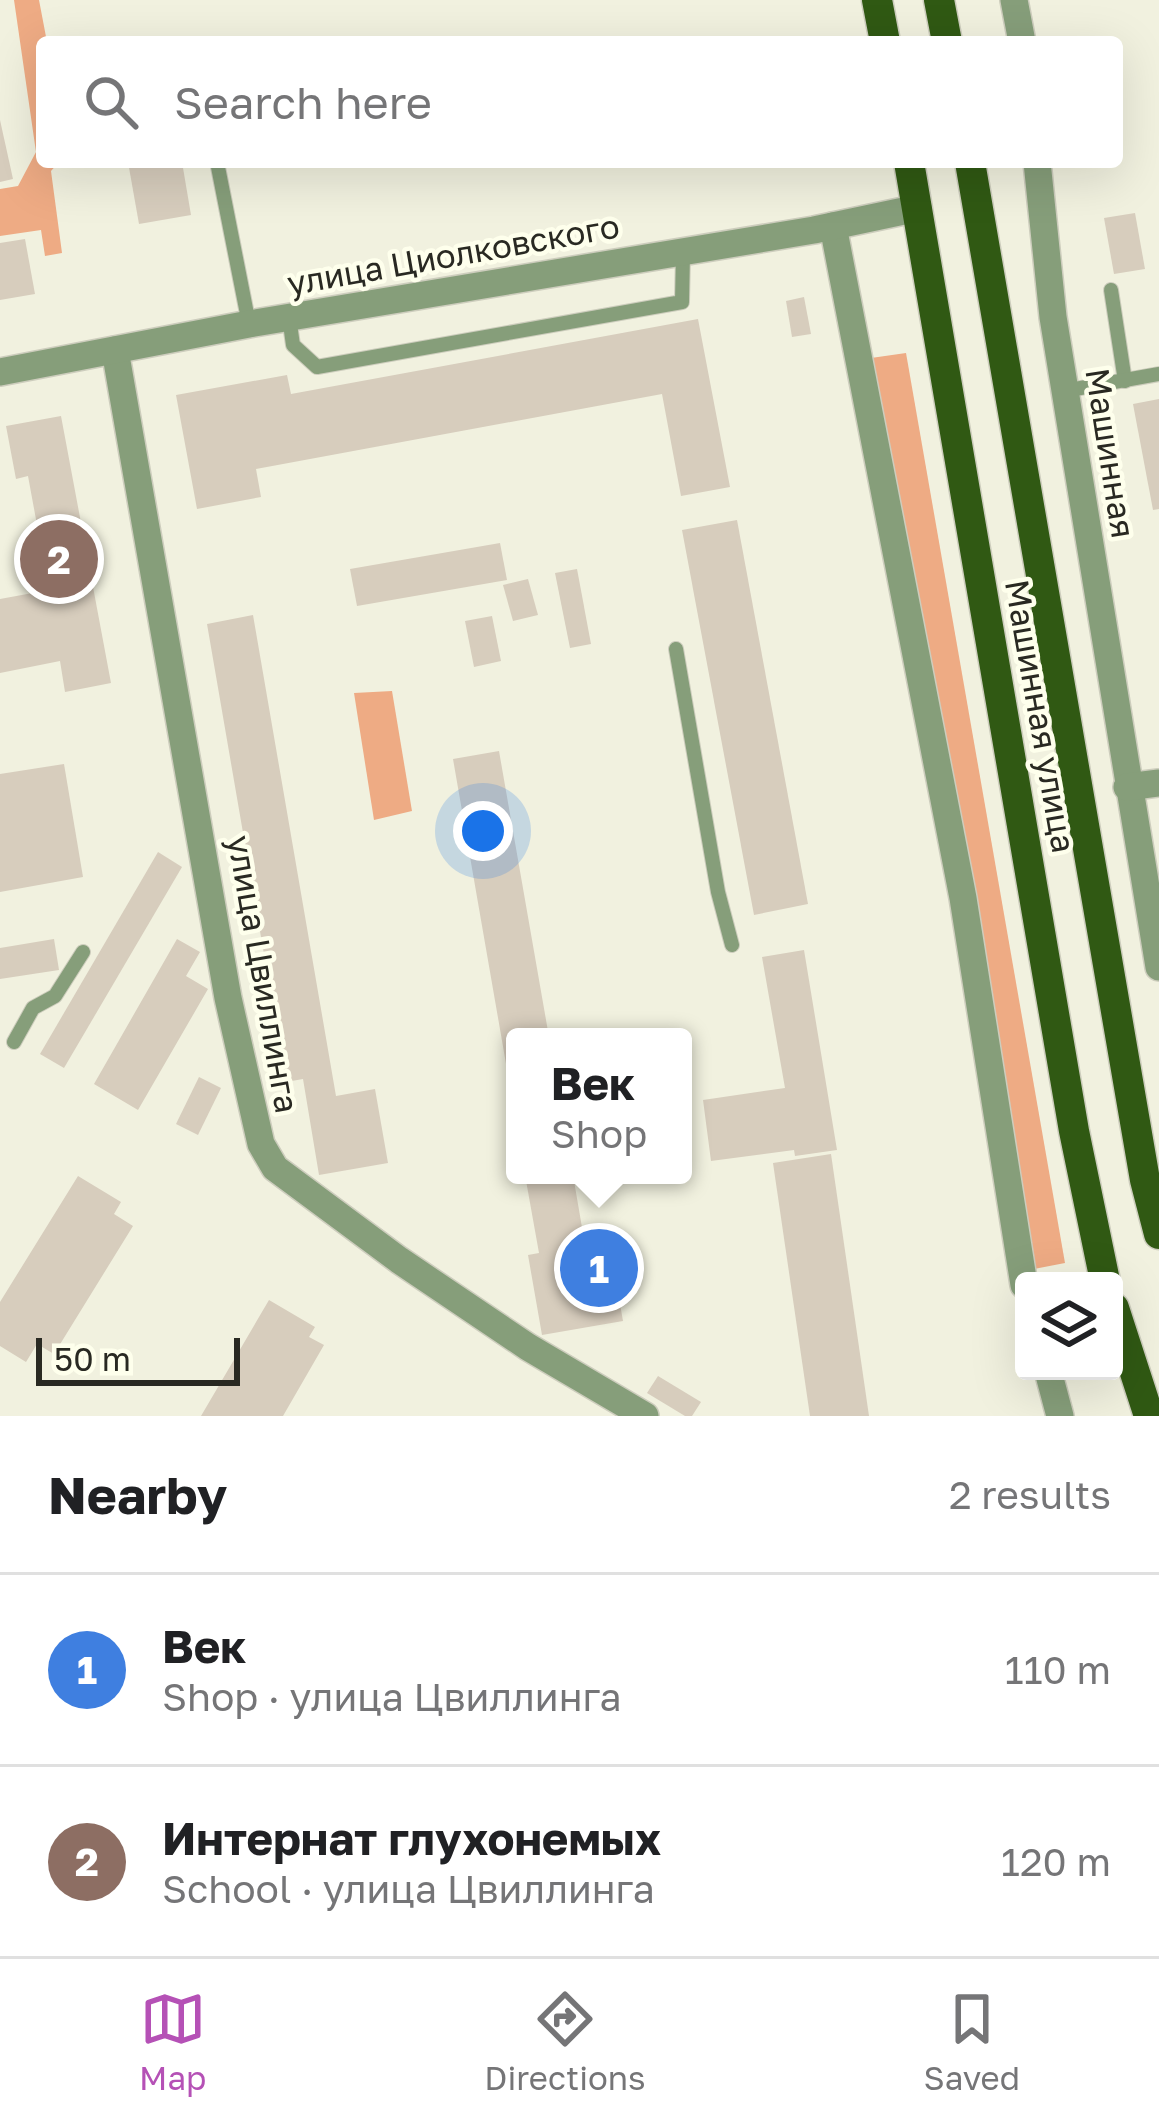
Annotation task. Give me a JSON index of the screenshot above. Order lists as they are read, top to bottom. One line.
{"streets":{"main road":["Машинная улица"],"street":["улица Циолковского","Машинная","улица Цвиллинга"]},"crossings":[["улица Циолковского","Машинная улица"],["улица Циолковского","улица Цвиллинга"]],"scale_bar":"50 m","page":{"search":"Search here","pins":["2","1"],"popup":["Век","Shop"],"scale":"50 m","heading":["Nearby","2 results"],"list":[{"mark":"1","name":"Век","note":"Shop · улица Цвиллинга","value":"110 m"},{"mark":"2","name":"Интернат глухонемых","note":"School · улица Цвиллинга","value":"120 m"}],"nav":["Map","Directions","Saved"]}}
